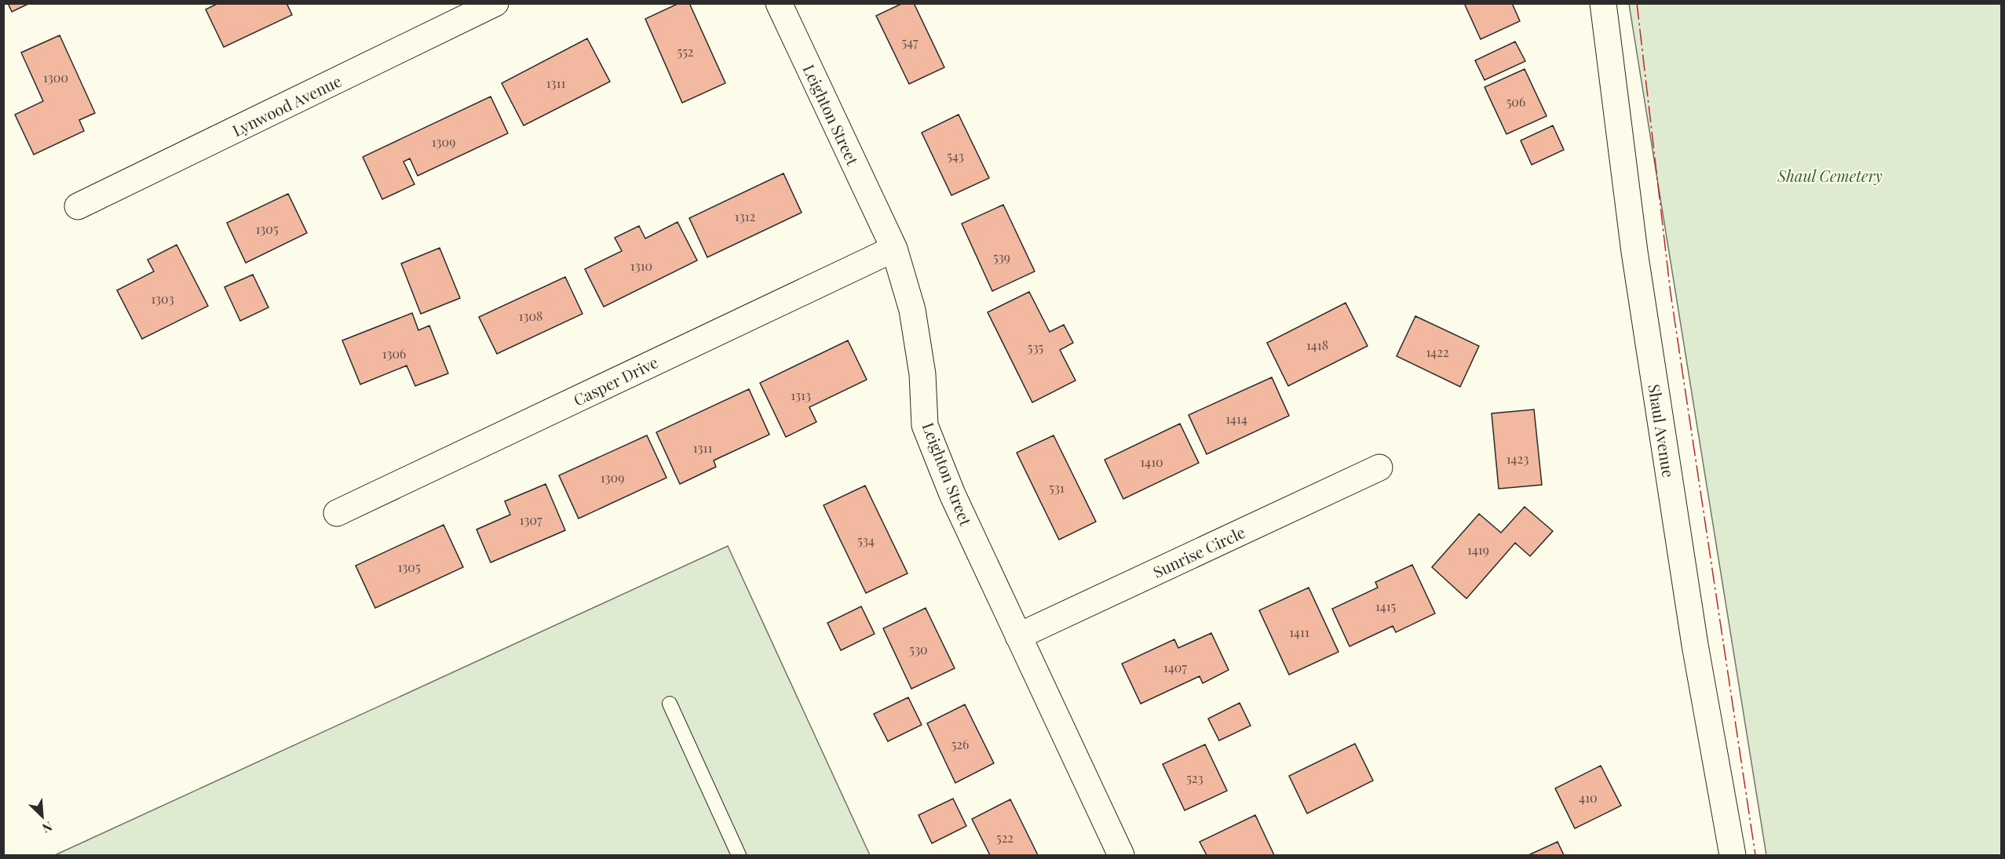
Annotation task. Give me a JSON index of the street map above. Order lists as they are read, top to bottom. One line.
{"streets":{"street":["Lynwood Avenue","Leighton Street","Casper Drive","Shaul Avenue","Sunrise Circle"]},"crossings":[["Leighton Street","Casper Drive"],["Leighton Street","Sunrise Circle"]],"parks":["Shaul Cemetery"],"house_numbers":["547","552","1300","1311","506","1309","543","1312","1305","539","1310","1303","1308","1418","535","1422","1306","1313","1414","1311","1423","1410","1309","531","1307","534","1419","1305","1415","1411","530","1407","526","523","410","522"],"north":"bottom right"}
